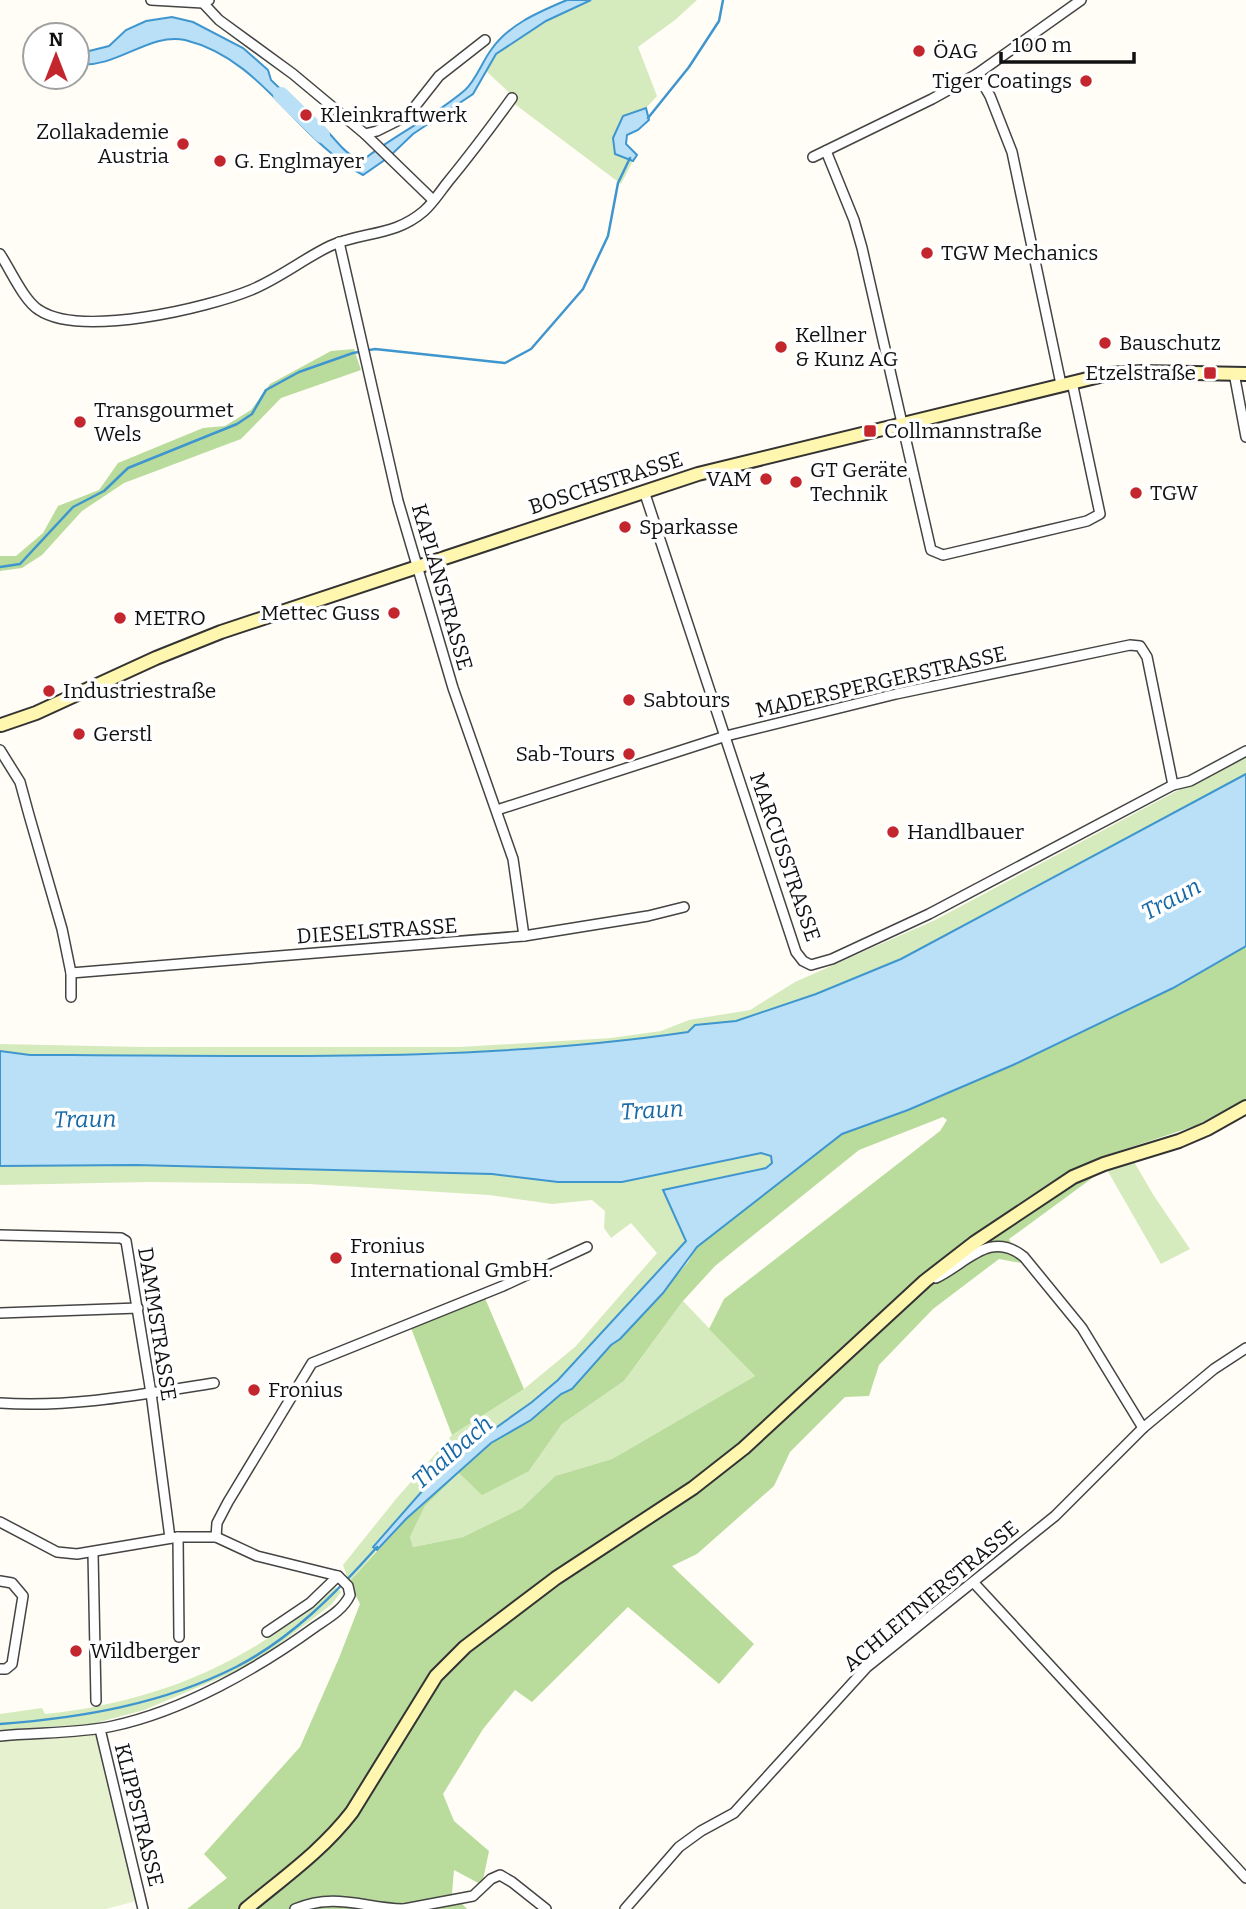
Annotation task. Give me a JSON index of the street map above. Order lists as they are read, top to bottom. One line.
{"streets":{"main road":["BOSCHSTRASSE"],"street":["KAPLANSTRASSE","MADERSPERGERSTRASSE","MARCUSSTRASSE","DIESELSTRASSE","DAMMSTRASSE","ACHLEITNERSTRASSE","KLIPPSTRASSE"]},"crossings":[["BOSCHSTRASSE","KAPLANSTRASSE"],["BOSCHSTRASSE","MARCUSSTRASSE"],["KAPLANSTRASSE","MADERSPERGERSTRASSE"],["KAPLANSTRASSE","DIESELSTRASSE"],["MADERSPERGERSTRASSE","MARCUSSTRASSE"]],"water":["Traun","Thalbach"],"places":{"other":["ÖAG","Tiger Coatings","Kleinkraftwerk","Zollakademie Austria","G. Englmayer","TGW Mechanics","Bauschutz","Kellner & Kunz AG","Transgourmet Wels","VAM","GT Geräte Technik","TGW","Sparkasse","Mettec Guss","METRO","Industriestraße","Sabtours","Gerstl","Sab-Tours","Handlbauer","Fronius International GmbH.","Fronius","Wildberger"],"transit":["Etzelstraße","Collmannstraße"]},"scale_bar":"100 m","north":"top"}
